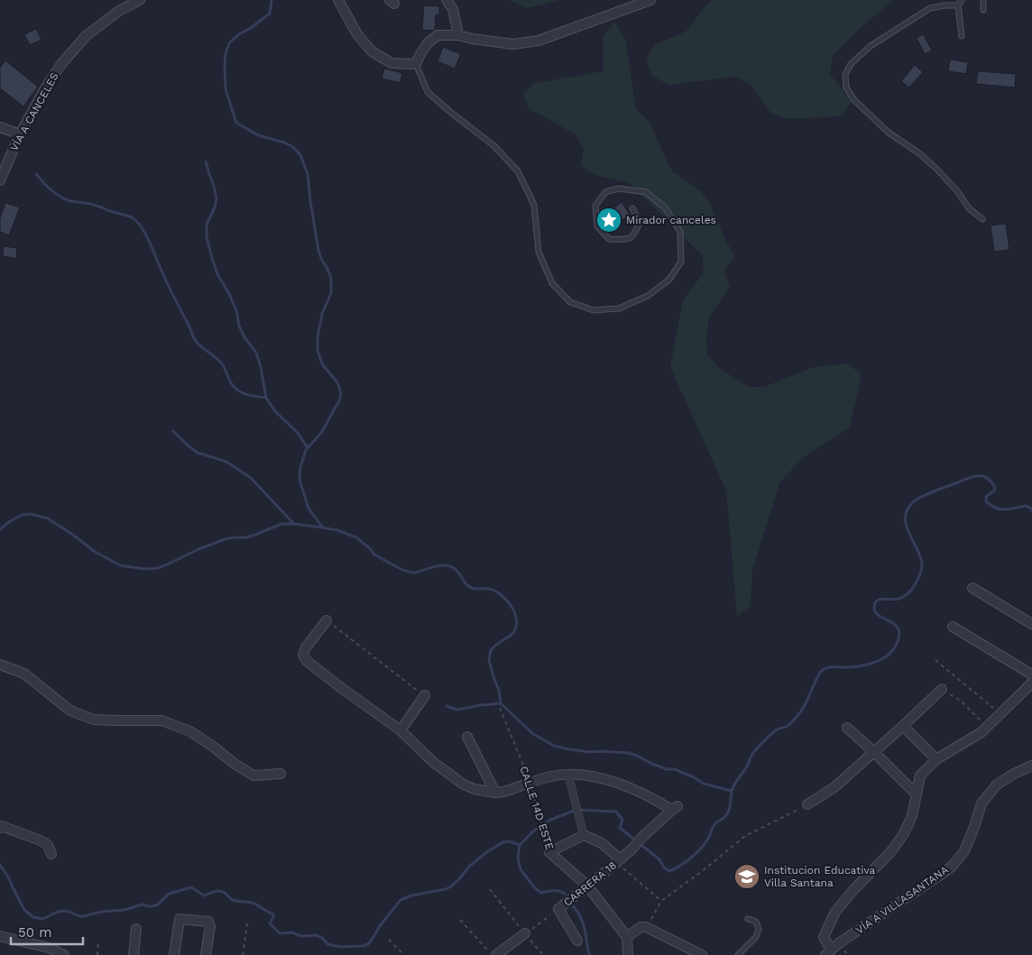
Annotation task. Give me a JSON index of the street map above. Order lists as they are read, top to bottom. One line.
{"streets":{"street":["VÍA A CANCELES","CALLE 14D ESTE","CARRERA 18","VÍA A VILLASANTANA"]},"crossings":[["CALLE 14D ESTE","CARRERA 18"]],"places":{"place":["Mirador canceles"],"school or university":["Institucion Educativa Villa Santana"]},"scale_bar":"50 m"}
